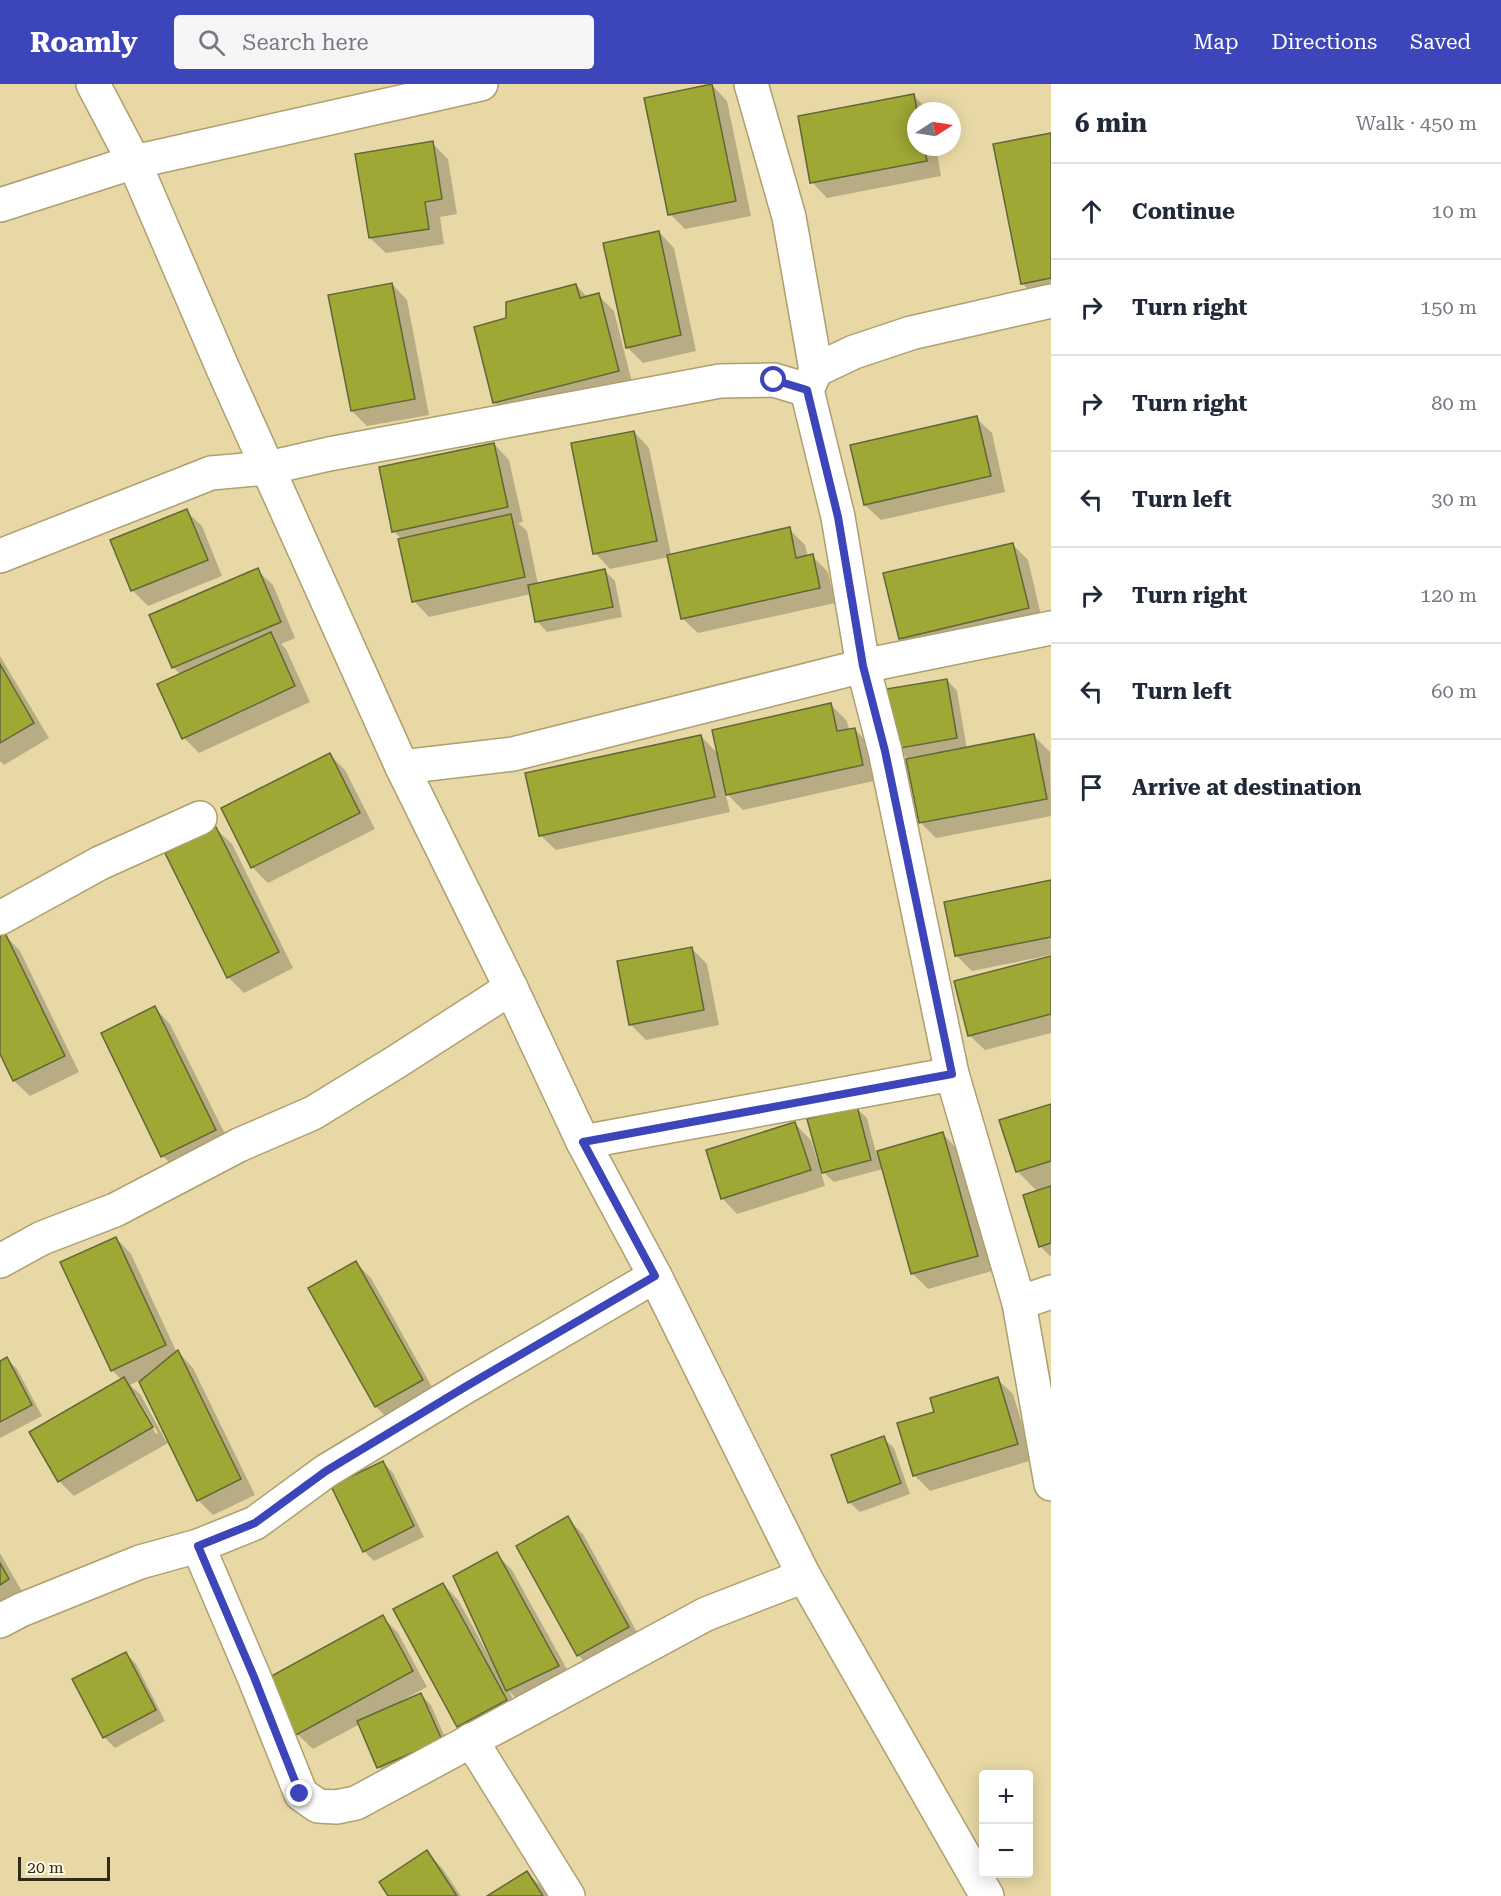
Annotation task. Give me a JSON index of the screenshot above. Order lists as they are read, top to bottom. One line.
{"scale_bar":"20 m","north":"right","page":{"header":"Roamly","search":"Search here","nav":["Map","Directions","Saved"],"heading":["6 min","Walk · 450 m"],"list":[["Continue","10 m"],["Turn right","150 m"],["Turn right","80 m"],["Turn left","30 m"],["Turn right","120 m"],["Turn left","60 m"],"Arrive at destination"],"map_buttons":["+","−"],"scale":"20 m"}}
